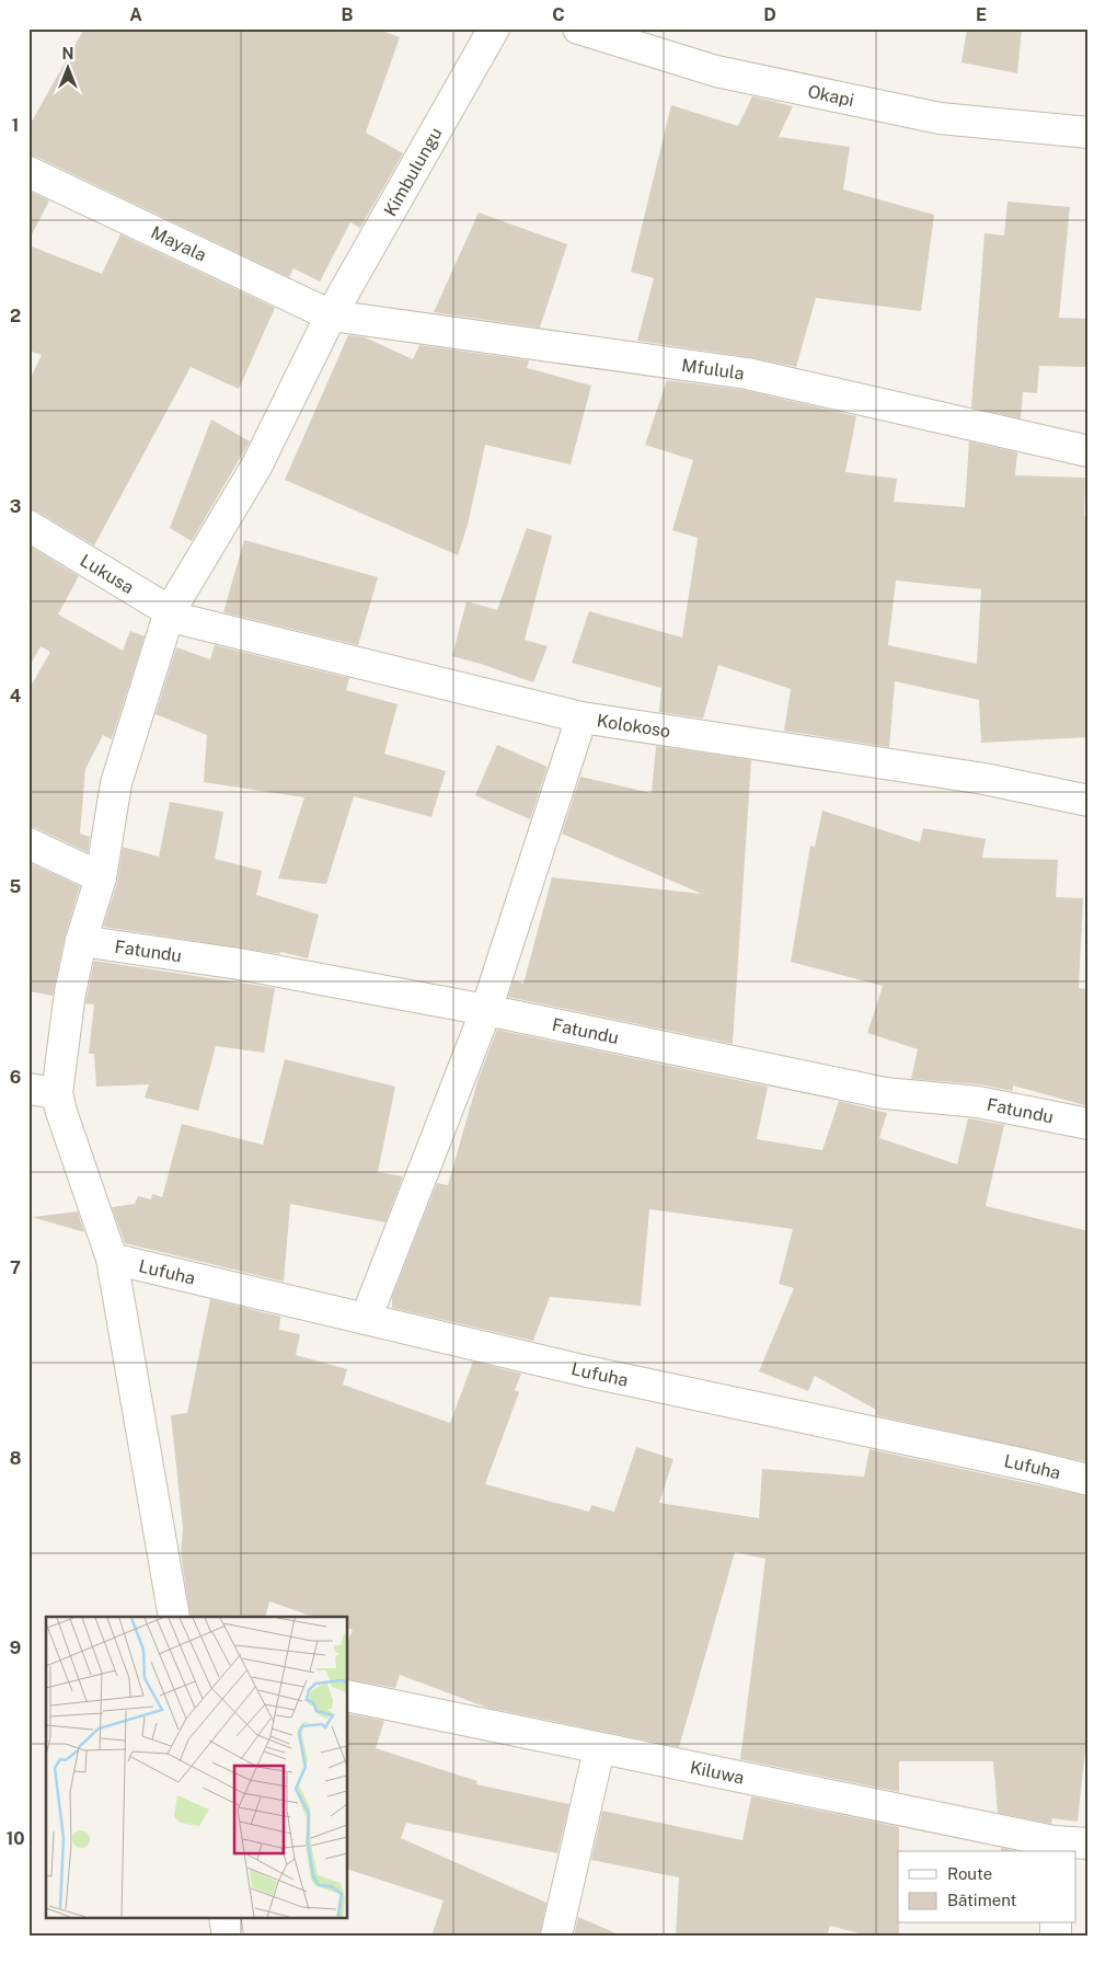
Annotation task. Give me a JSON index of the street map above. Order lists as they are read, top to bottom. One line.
{"streets":{"street":["Okapi","Kimbulungu","Mayala","Mfulula","Lukusa","Kolokoso","Fatundu","Lufuha","Kiluwa"]},"crossings":[["Kimbulungu","Mayala"],["Kimbulungu","Mfulula"],["Kimbulungu","Lukusa"],["Kimbulungu","Kolokoso"],["Kimbulungu","Fatundu"],["Mayala","Mfulula"],["Lukusa","Kolokoso"]],"legend":["Route","Bâtiment"],"north":"top","grid":{"columns":["A","B","C","D","E"],"rows":["1","2","3","4","5","6","7","8","9","10"]}}
